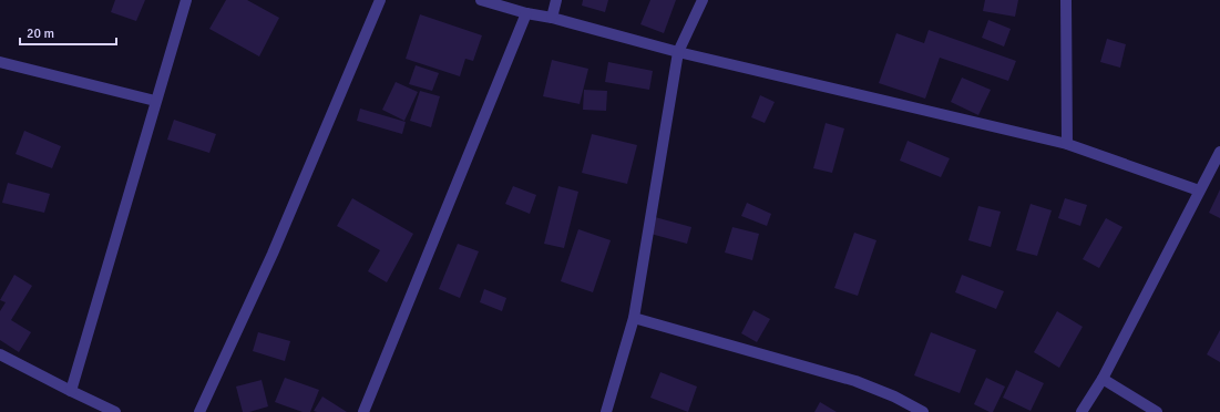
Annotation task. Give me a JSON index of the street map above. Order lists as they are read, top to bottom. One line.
{"scale_bar":"20 m"}
